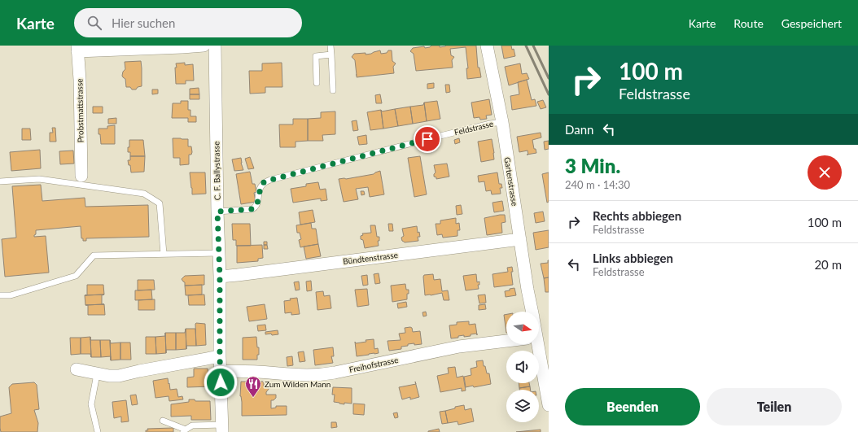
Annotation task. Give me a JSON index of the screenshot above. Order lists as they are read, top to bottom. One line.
{"streets":{"street":["Probstmattstrasse","C. F. Ballystrasse","Gartenstrasse","Bündtenstrasse","Freihofstrasse"],"lane":["Feldstrasse"]},"crossings":[["Feldstrasse","C. F. Ballystrasse"],["Feldstrasse","Gartenstrasse"],["C. F. Ballystrasse","Bündtenstrasse"],["C. F. Ballystrasse","Freihofstrasse"],["Gartenstrasse","Bündtenstrasse"]],"places":{"restaurant":["Zum Wilden Mann"]},"north":"right","page":{"header":"Karte","search":"Hier suchen","nav":["Karte","Route","Gespeichert"],"turn":["100 m","Feldstrasse"],"then":"Dann","heading":["3 Min.","240 m · 14:30"],"list":[{"name":"Rechts abbiegen","note":"Feldstrasse","value":"100 m"},{"name":"Links abbiegen","note":"Feldstrasse","value":"20 m"}],"buttons":["Beenden","Teilen"]}}
